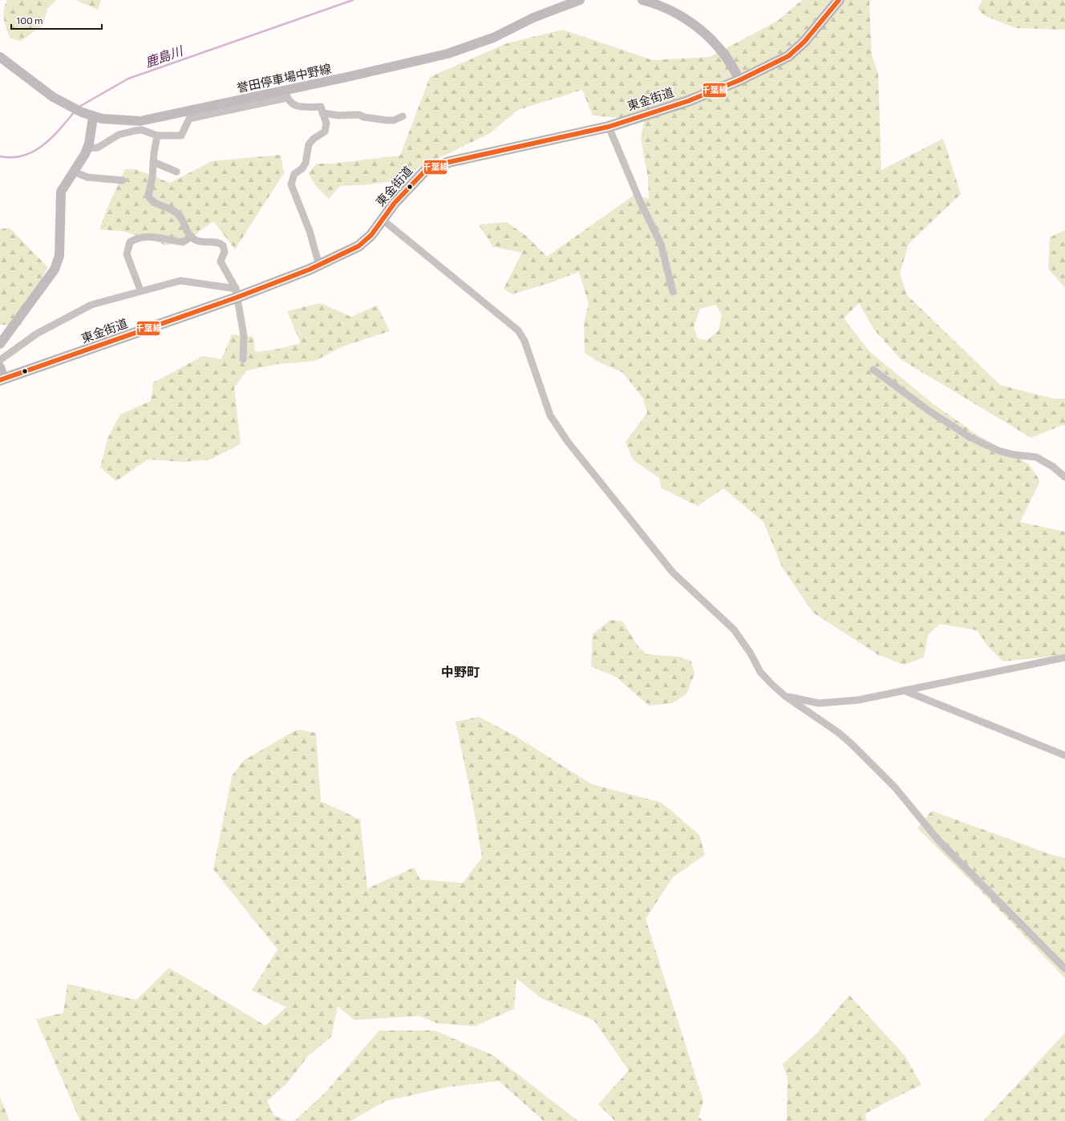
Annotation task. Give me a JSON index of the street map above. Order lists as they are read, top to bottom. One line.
{"streets":{"highway":["東金街道"],"main road":["誉田停車場中野線"]},"districts":["中野町"],"water":["鹿島川"],"lines":["transit line 千葉線"],"scale_bar":"100 m"}
